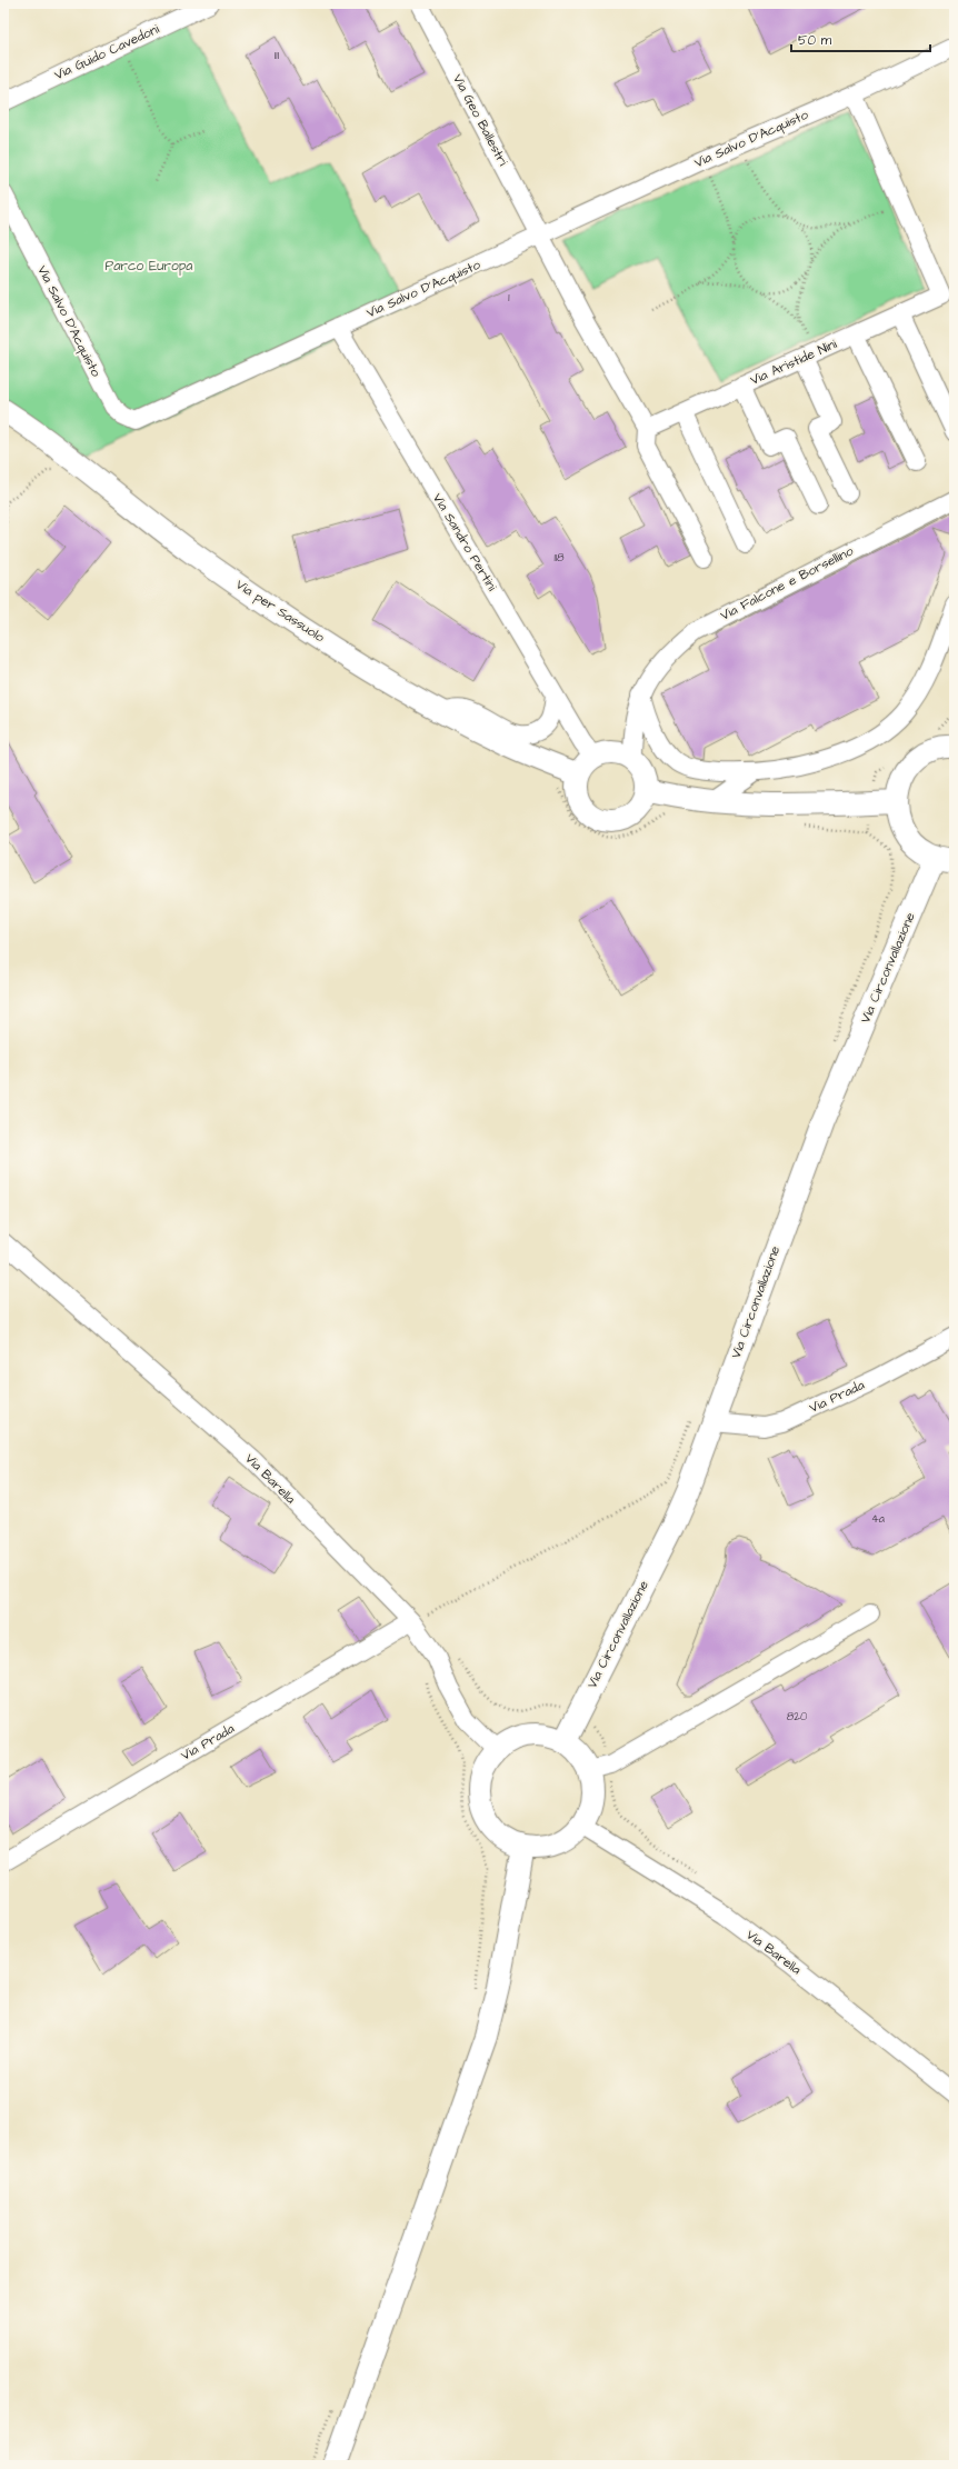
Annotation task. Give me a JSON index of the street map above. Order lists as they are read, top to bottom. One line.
{"streets":{"main road":["Via per Sassuolo","Via Circonvallazione"],"street":["Via Guido Cavedoni","Via Geo Ballestri","Via Salvo D'Acquisto","Via Aristide Nini","Via Sandro Pertini","Via Falcone e Borsellino","Via Prada","Via Barella"]},"crossings":[["Via Geo Ballestri","Via Salvo D'Acquisto"],["Via Salvo D'Acquisto","Via Aristide Nini"],["Via Salvo D'Acquisto","Via Sandro Pertini"],["Via Sandro Pertini","Via Falcone e Borsellino"],["Via Sandro Pertini","Via per Sassuolo"],["Via Falcone e Borsellino","Via per Sassuolo"],["Via Circonvallazione","Via Prada"],["Via Circonvallazione","Via Barella"],["Via Prada","Via Barella"]],"parks":["Parco Europa"],"house_numbers":["111","1","118","4a","820"],"scale_bar":"50 m"}
